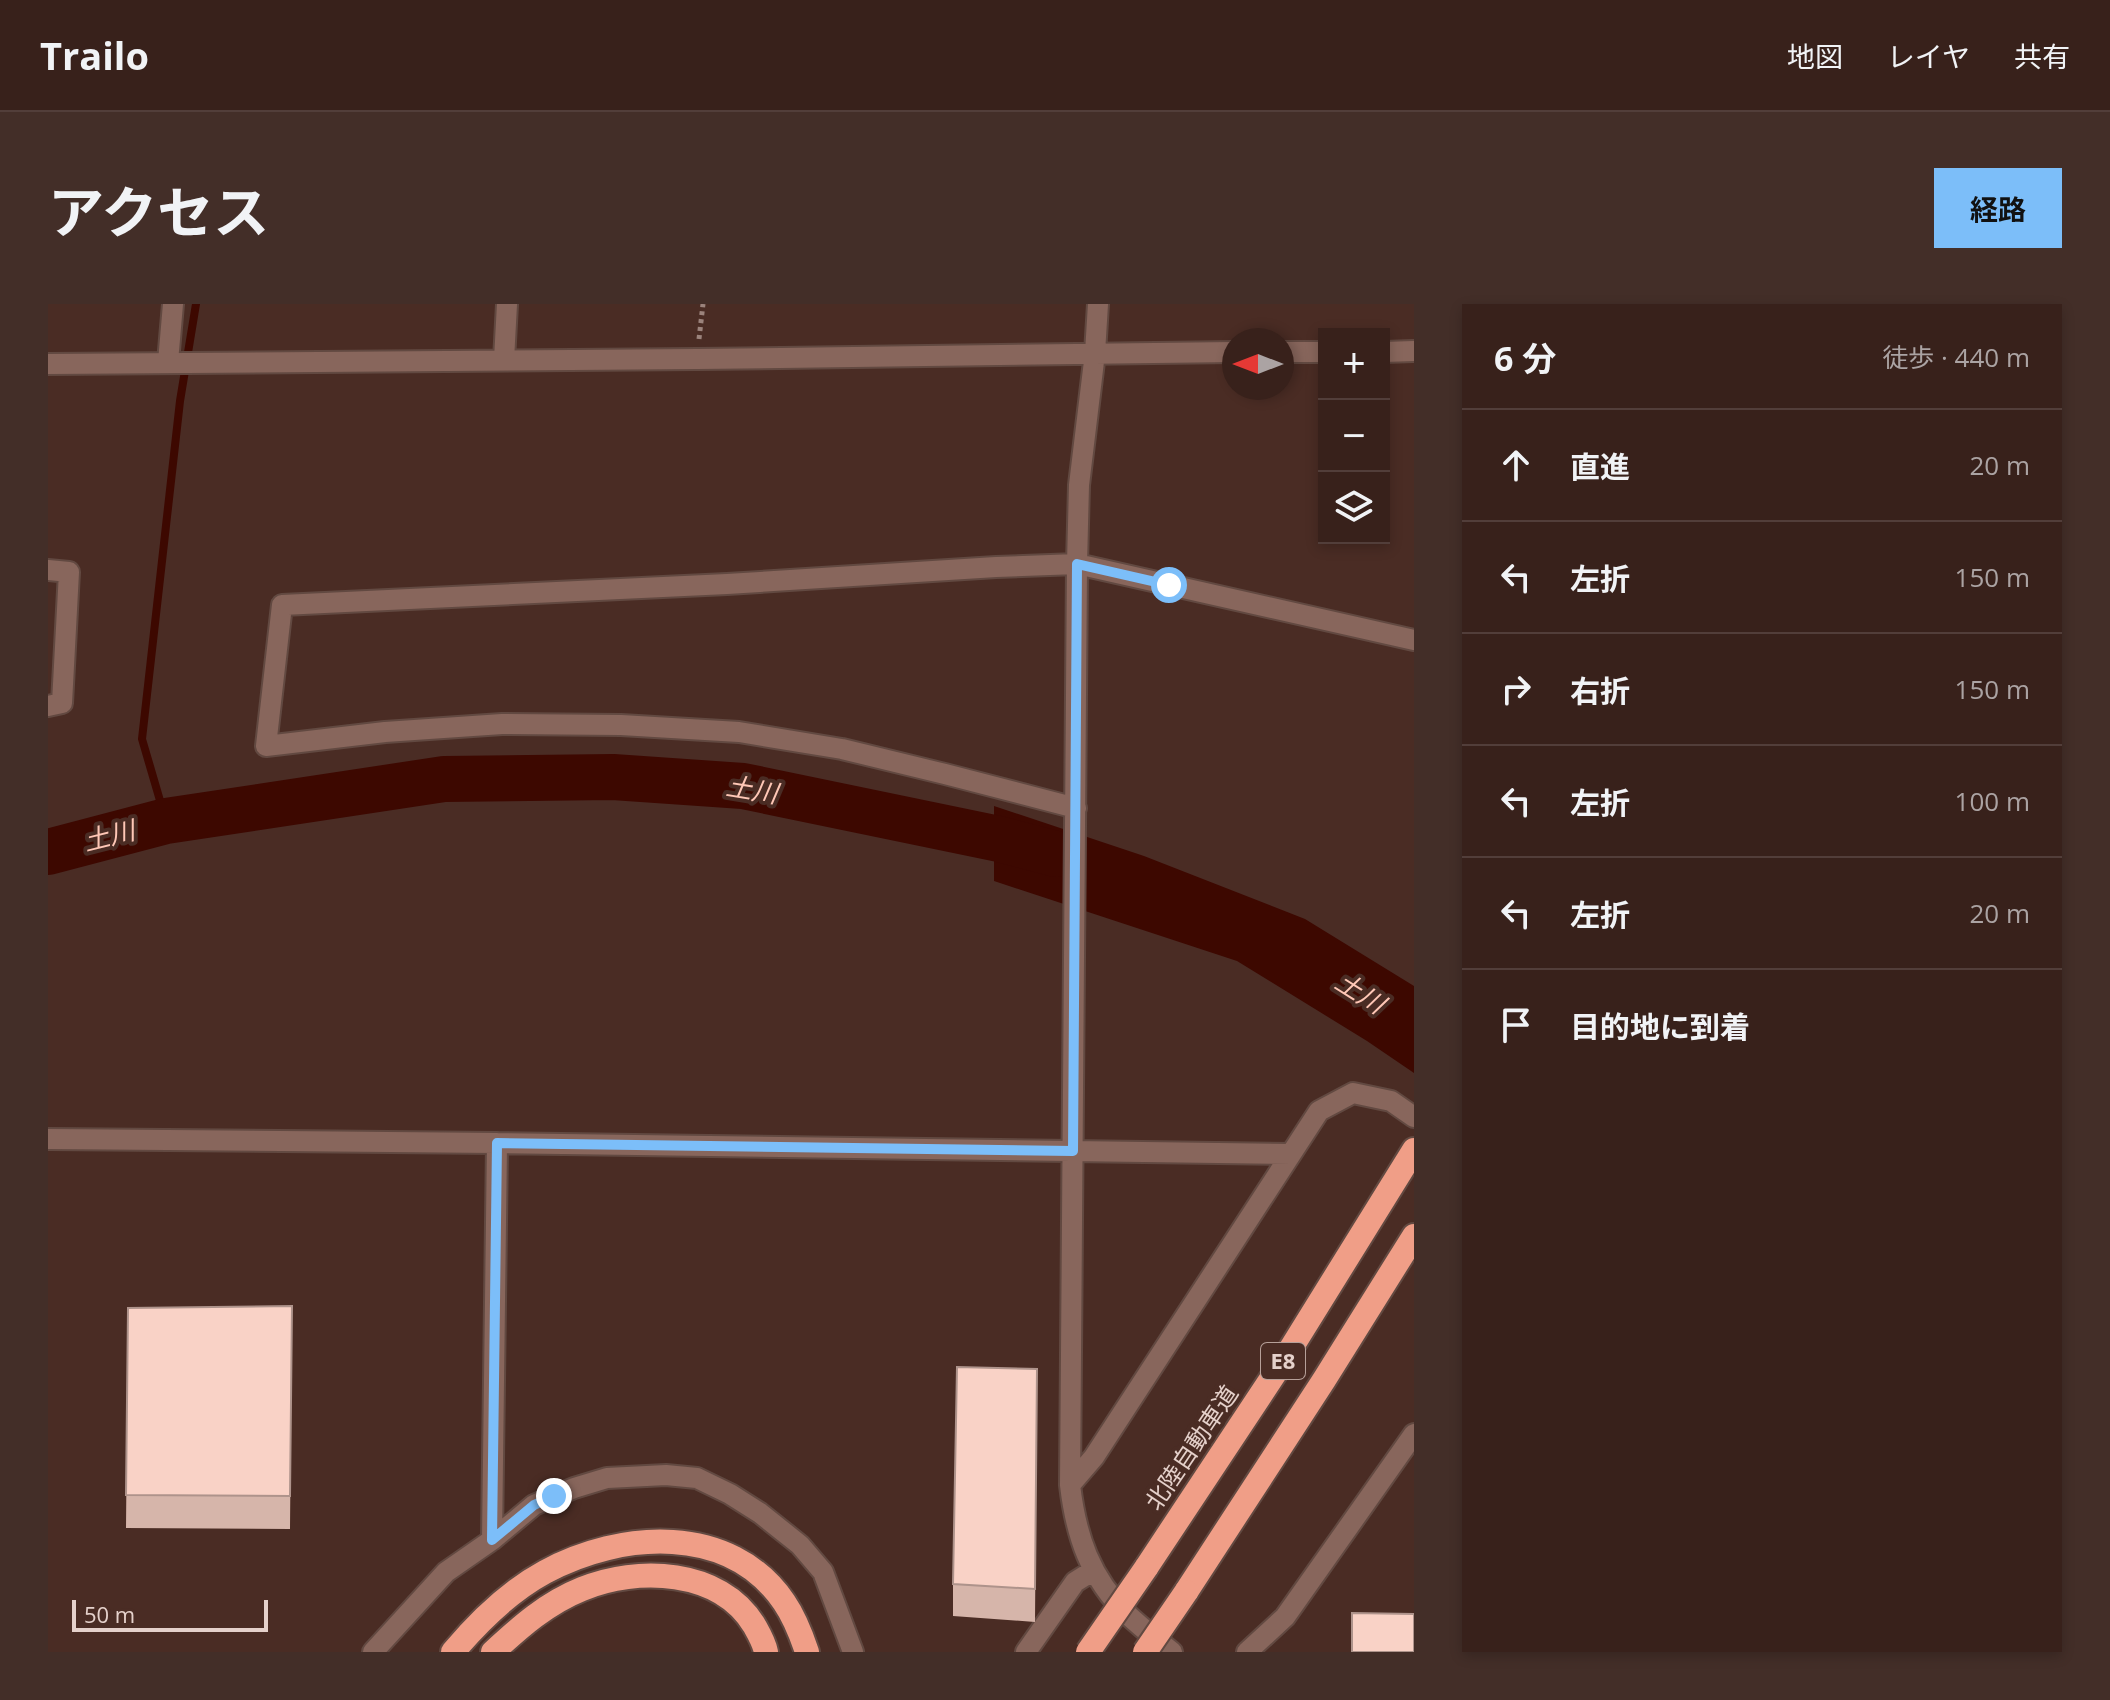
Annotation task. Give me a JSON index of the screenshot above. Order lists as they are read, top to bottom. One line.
{"streets":{"highway":["E8","北陸自動車道"]},"water":["土川"],"scale_bar":"50 m","north":"left","page":{"header":"Trailo","nav":["地図","レイヤ","共有"],"title":"アクセス","buttons":"経路","heading":["6 分","徒歩 · 440 m"],"map_buttons":["+","−"],"list":[["直進","20 m"],["左折","150 m"],["右折","150 m"],["左折","100 m"],["左折","20 m"],"目的地に到着"],"scale":"50 m"}}
